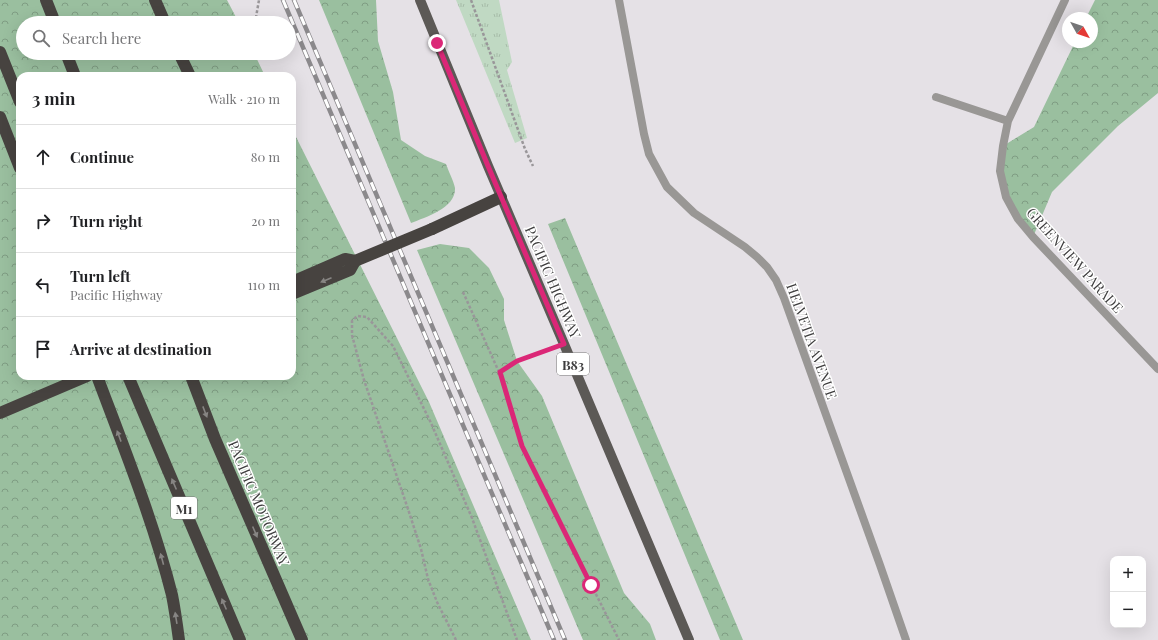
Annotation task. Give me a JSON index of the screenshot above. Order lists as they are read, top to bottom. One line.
{"streets":{"highway":["PACIFIC MOTORWAY","M1"],"main road":["PACIFIC HIGHWAY","B83"],"street":["GREENVIEW PARADE","HELVETIA AVENUE"]},"north":"bottom right","page":{"search":"Search here","heading":["3 min","Walk · 210 m"],"list":[["Continue","80 m"],["Turn right","20 m"],["Turn left","Pacific Highway","110 m"],"Arrive at destination"],"map_buttons":["+","−"]}}
